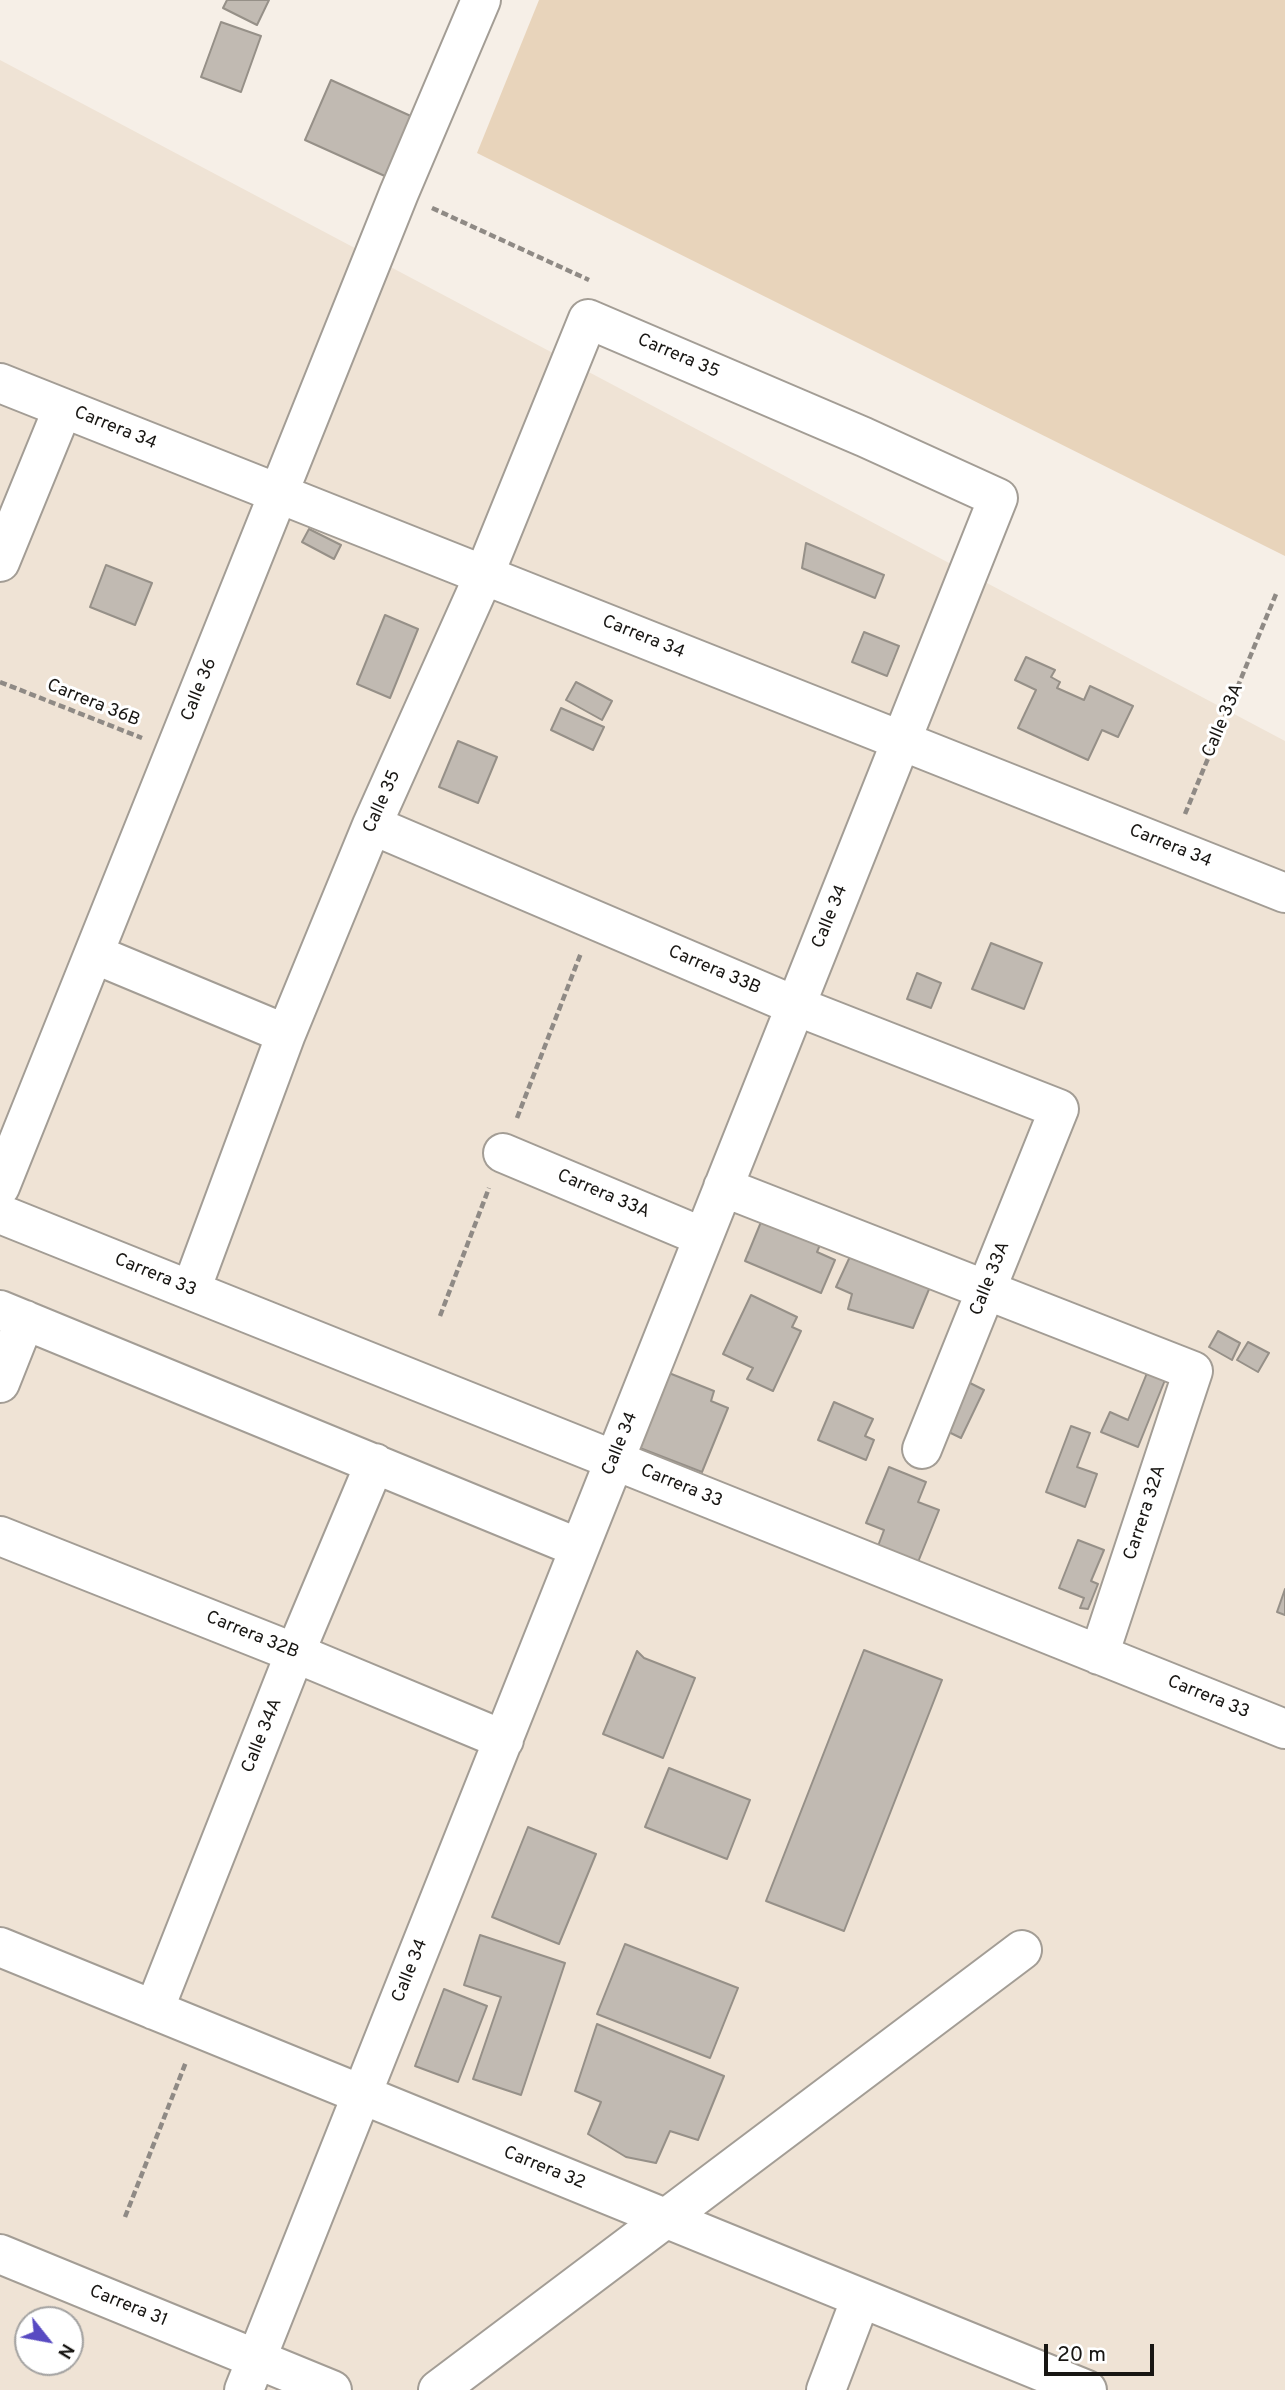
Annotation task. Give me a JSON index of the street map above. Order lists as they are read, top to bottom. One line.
{"streets":{"street":["Carrera 35","Carrera 34","Calle 36","Calle 33A","Calle 35","Calle 34","Carrera 33B","Carrera 33A","Carrera 33","Carrera 32A","Carrera 32B","Calle 34A","Carrera 32","Carrera 31"],"path":["Carrera 36B"]},"crossings":[["Carrera 35","Calle 35"],["Carrera 35","Calle 34"],["Carrera 34","Calle 36"],["Carrera 34","Calle 33A"],["Carrera 34","Calle 35"],["Carrera 34","Calle 34"],["Calle 36","Carrera 36B"],["Calle 33A","Carrera 33B"],["Calle 33A","Carrera 32A"],["Calle 35","Carrera 33B"],["Calle 35","Carrera 33"],["Calle 34","Carrera 33B"],["Calle 34","Carrera 33A"],["Calle 34","Carrera 33"],["Calle 34","Carrera 32B"],["Calle 34","Carrera 32"],["Calle 34","Carrera 31"],["Carrera 33","Carrera 32A"],["Carrera 32B","Calle 34A"],["Calle 34A","Carrera 32"]],"scale_bar":"20 m","north":"bottom right"}
